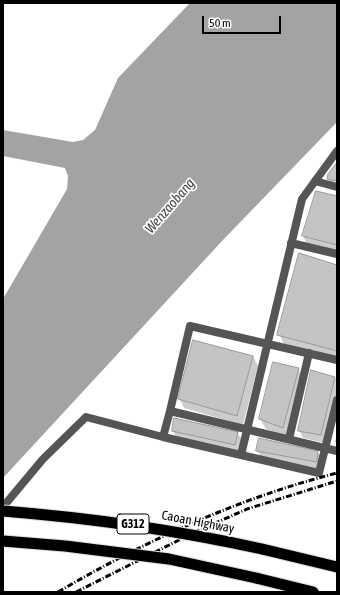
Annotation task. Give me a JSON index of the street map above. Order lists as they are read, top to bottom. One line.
{"streets":{"highway":["Caoan Highway","G312"]},"water":["Wenzaobang"],"scale_bar":"50 m"}
